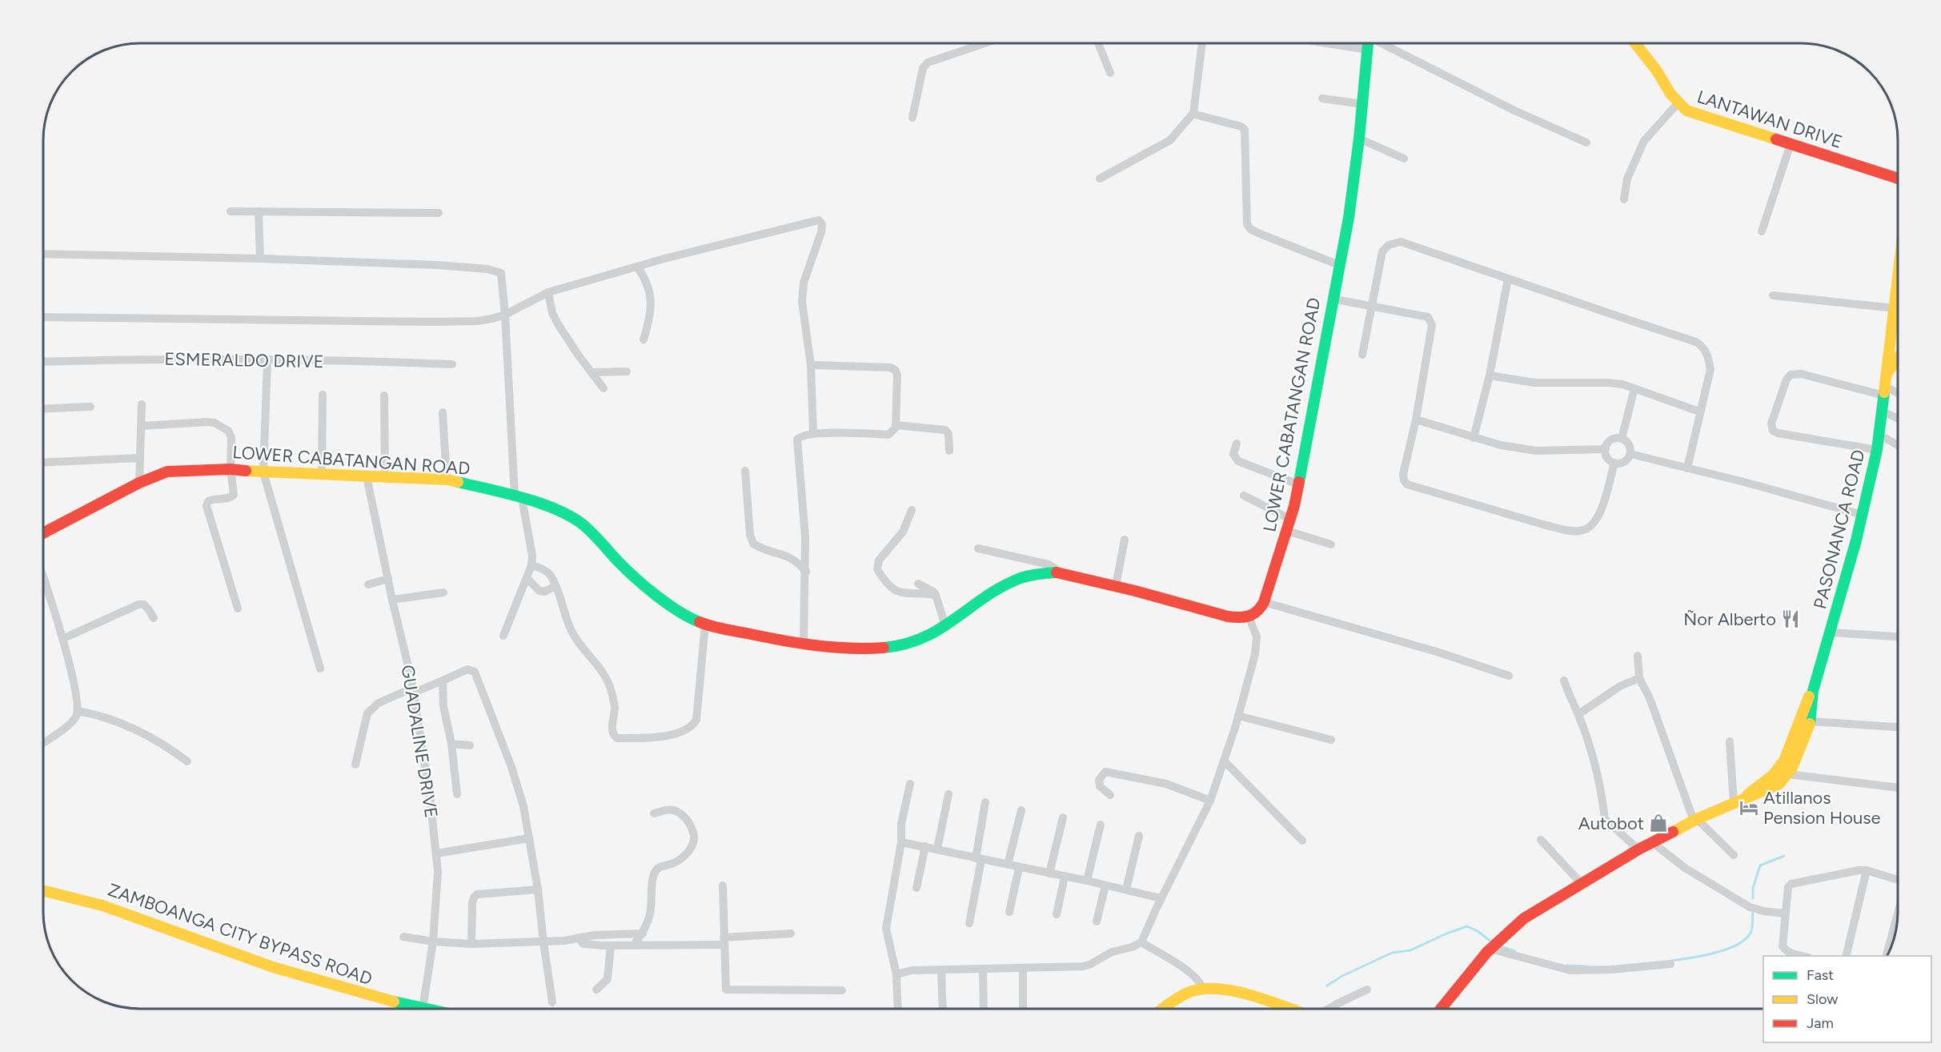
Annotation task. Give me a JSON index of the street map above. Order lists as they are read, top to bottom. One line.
{"streets":{"street":["LANTAWAN DRIVE","ESMERALDO DRIVE","LOWER CABATANGAN ROAD","PASONANCA ROAD","GUADALINE DRIVE","ZAMBOANGA CITY BYPASS ROAD"]},"crossings":[["LOWER CABATANGAN ROAD","GUADALINE DRIVE"],["GUADALINE DRIVE","ZAMBOANGA CITY BYPASS ROAD"]],"places":{"restaurant":["Ñor Alberto"],"hotel":["Atillanos Pension House"],"shop":["Autobot"]},"legend":["Fast","Slow","Jam"]}
